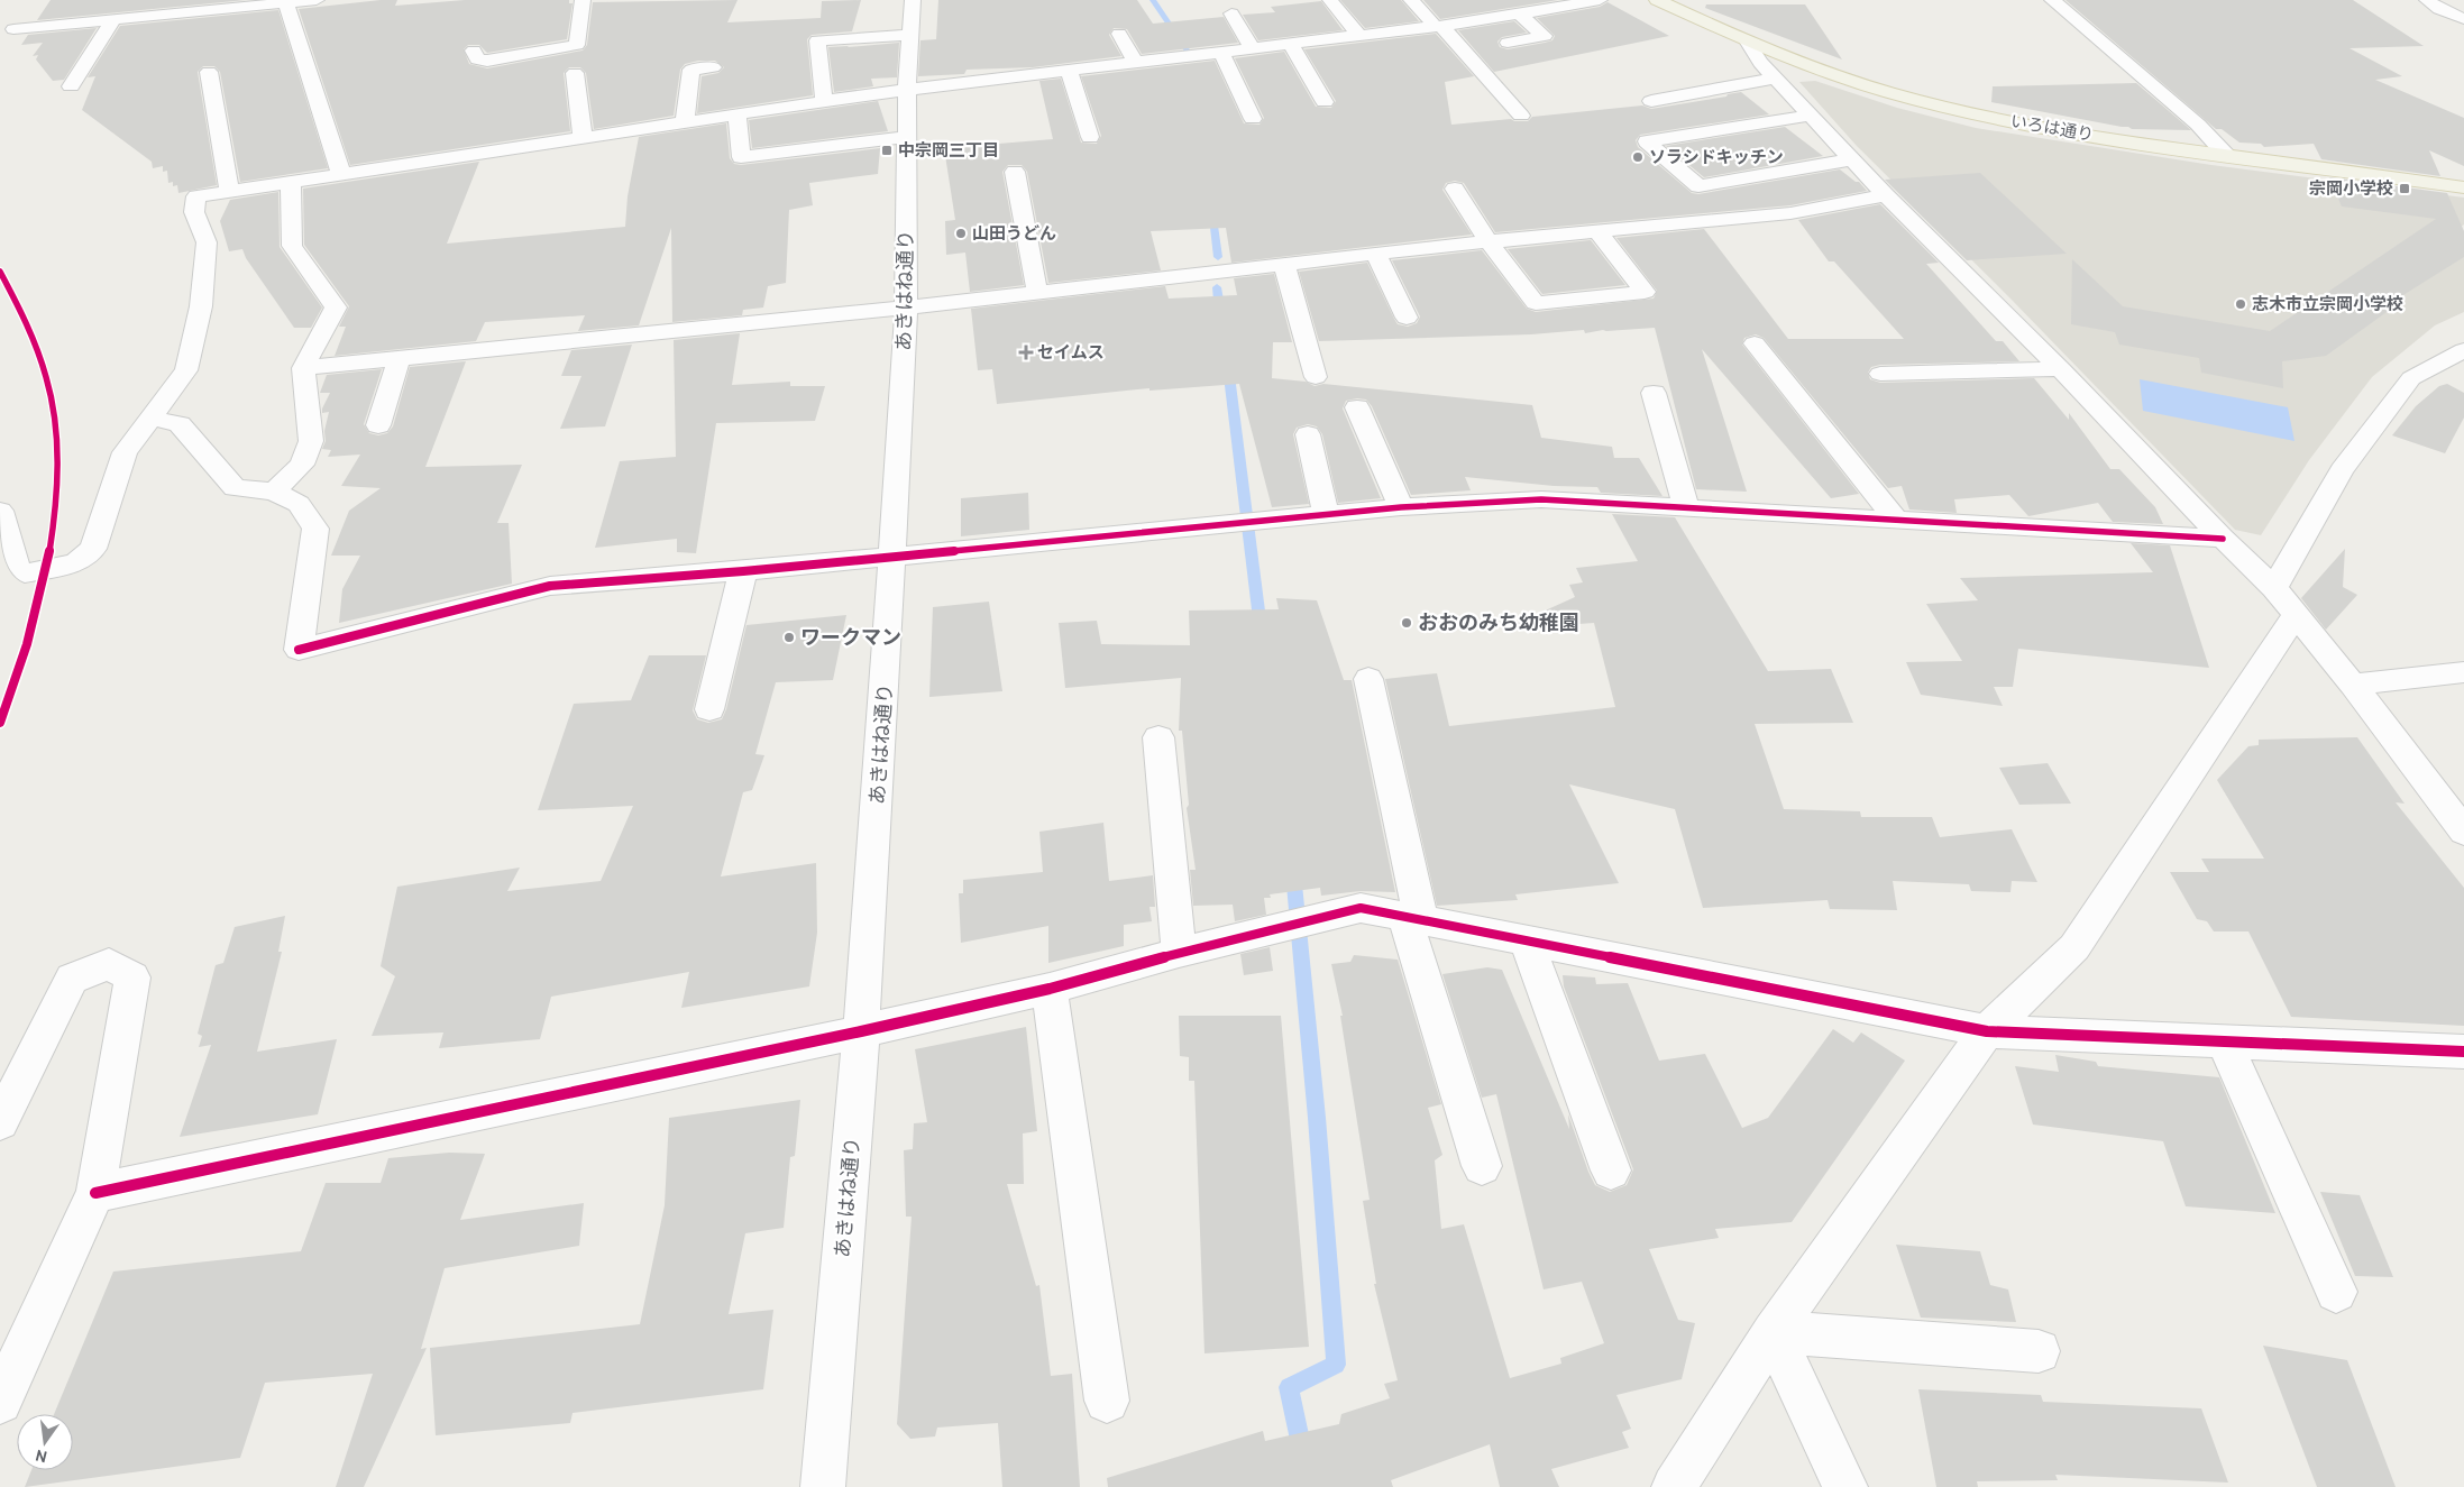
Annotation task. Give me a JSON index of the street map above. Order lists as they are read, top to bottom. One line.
{"streets":{"main road":["いろは通り"],"street":["あきはね通り"]},"places":{"transit":["中宗岡三丁目","宗岡小学校"],"other":["ソラシドキッチン","山田うどん","志木市立宗岡小学校","おおのみち幼稚園","ワークマン"],"health":["セイムス"]},"north":"bottom"}
